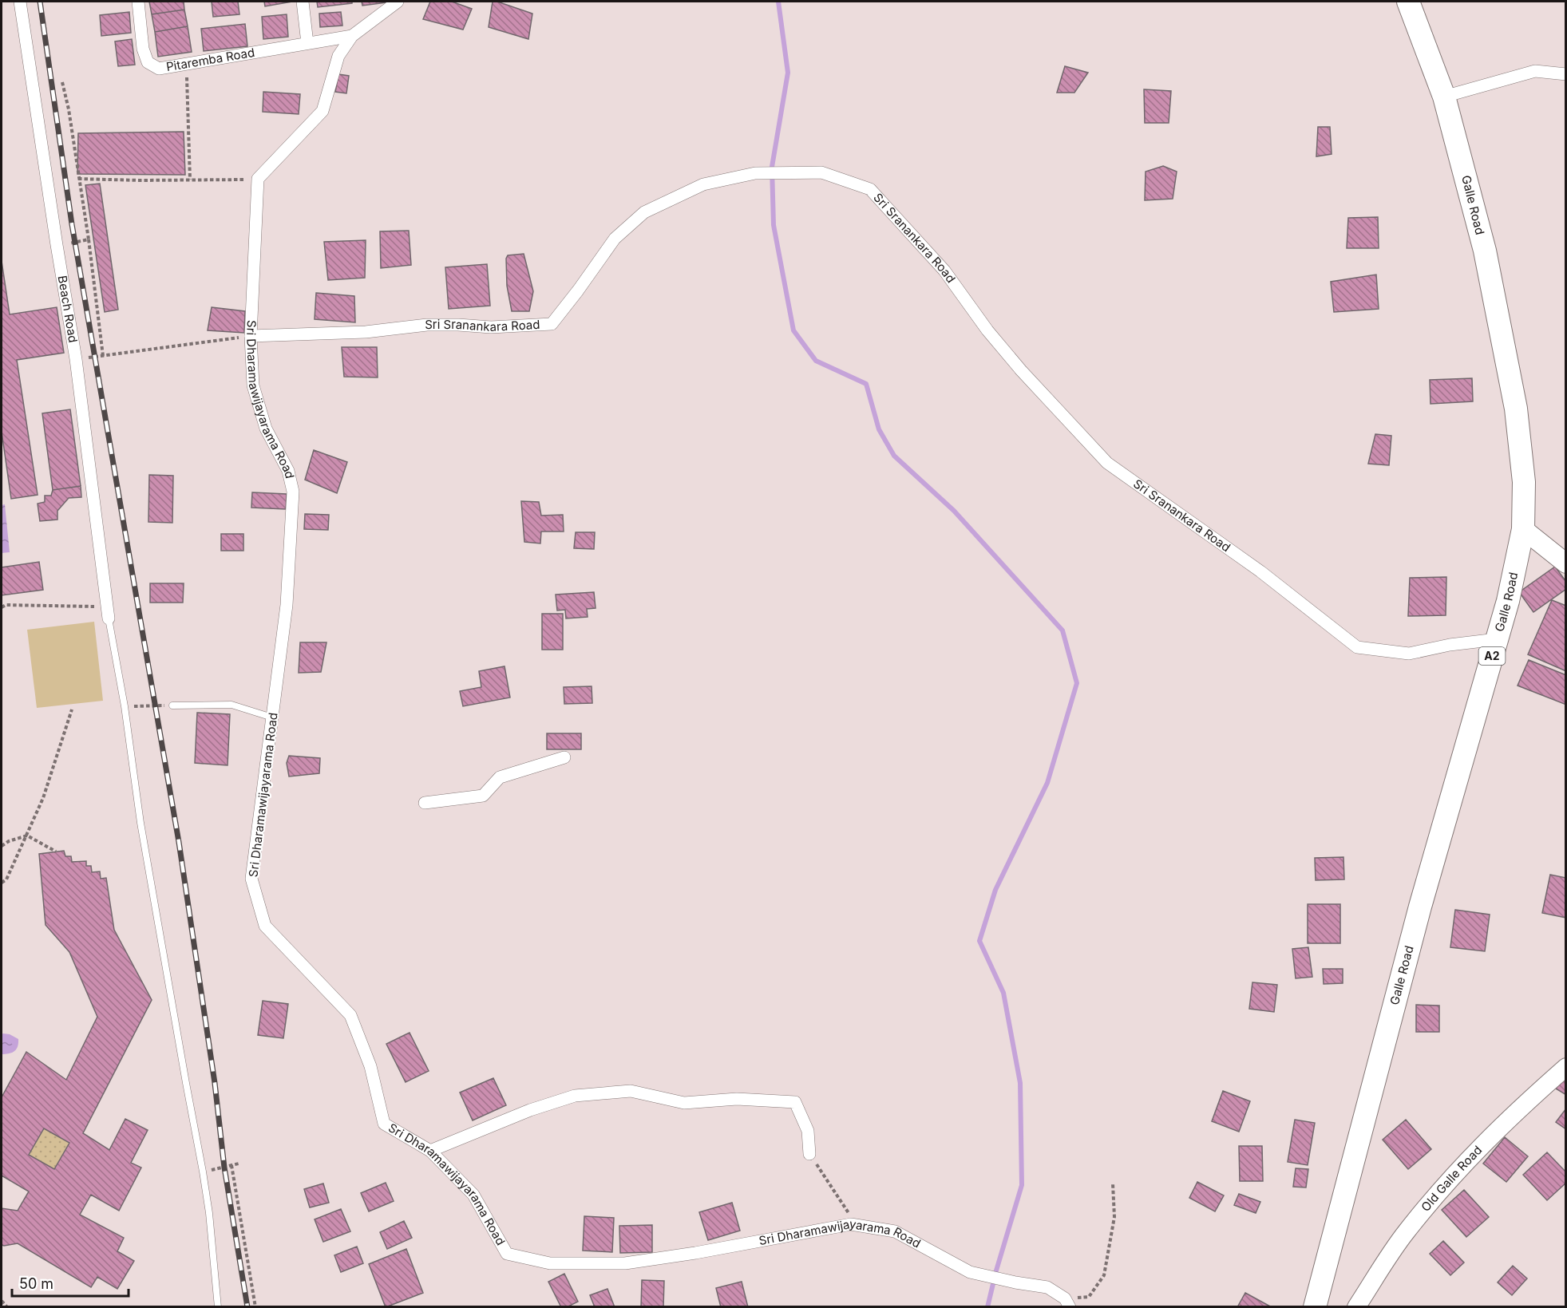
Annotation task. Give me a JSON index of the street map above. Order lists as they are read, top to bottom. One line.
{"streets":{"highway":["Galle Road","A2"],"street":["Pitaremba Road","Sri Sranankara Road","Beach Road","Sri Dharamawijayarama Road","Old Galle Road"]},"crossings":[["Galle Road","Sri Sranankara Road"],["Sri Sranankara Road","Sri Dharamawijayarama Road"]],"scale_bar":"50 m"}
